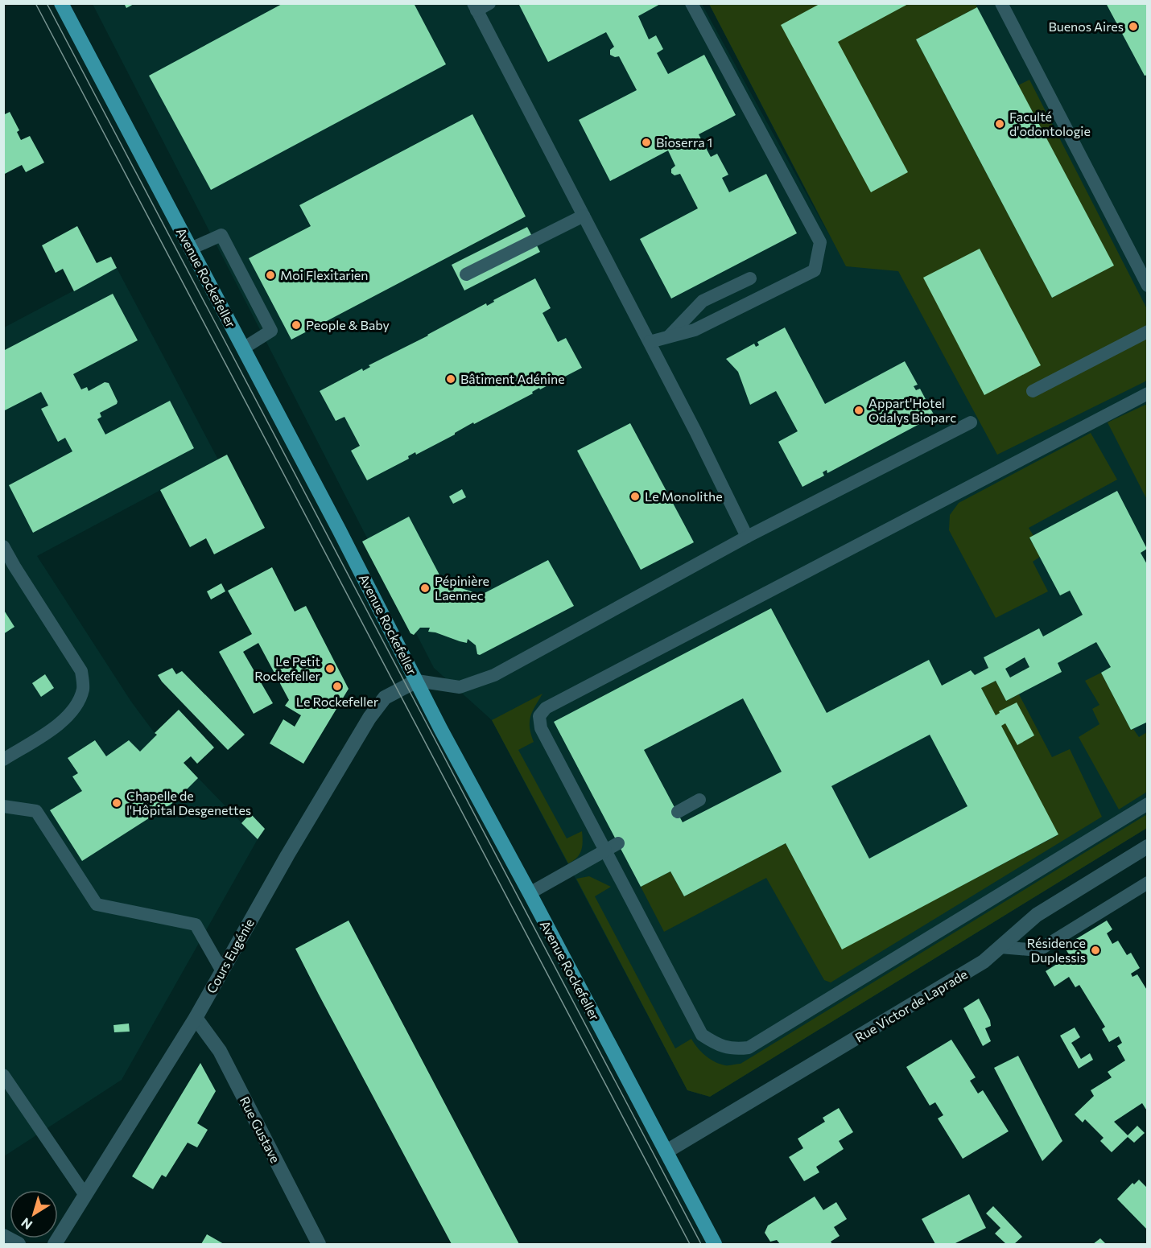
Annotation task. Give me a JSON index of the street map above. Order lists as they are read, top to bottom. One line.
{"streets":{"main road":["Avenue Rockefeller"],"street":["Cours Eugénie","Rue Victor de Laprade","Rue Gustave"]},"crossings":[["Avenue Rockefeller","Cours Eugénie"],["Avenue Rockefeller","Rue Victor de Laprade"],["Cours Eugénie","Rue Gustave"]],"places":["Buenos Aires","Faculté d'odontologie","Bioserra 1","Moi Flexitarien","People & Baby","Bâtiment Adénine","Appart'Hotel Odalys Bioparc","Le Monolithe","Pépinière Laennec","Le Petit Rockefeller","Le Rockefeller","Chapelle de l'Hôpital Desgenettes","Résidence Duplessis"],"north":"bottom left"}
